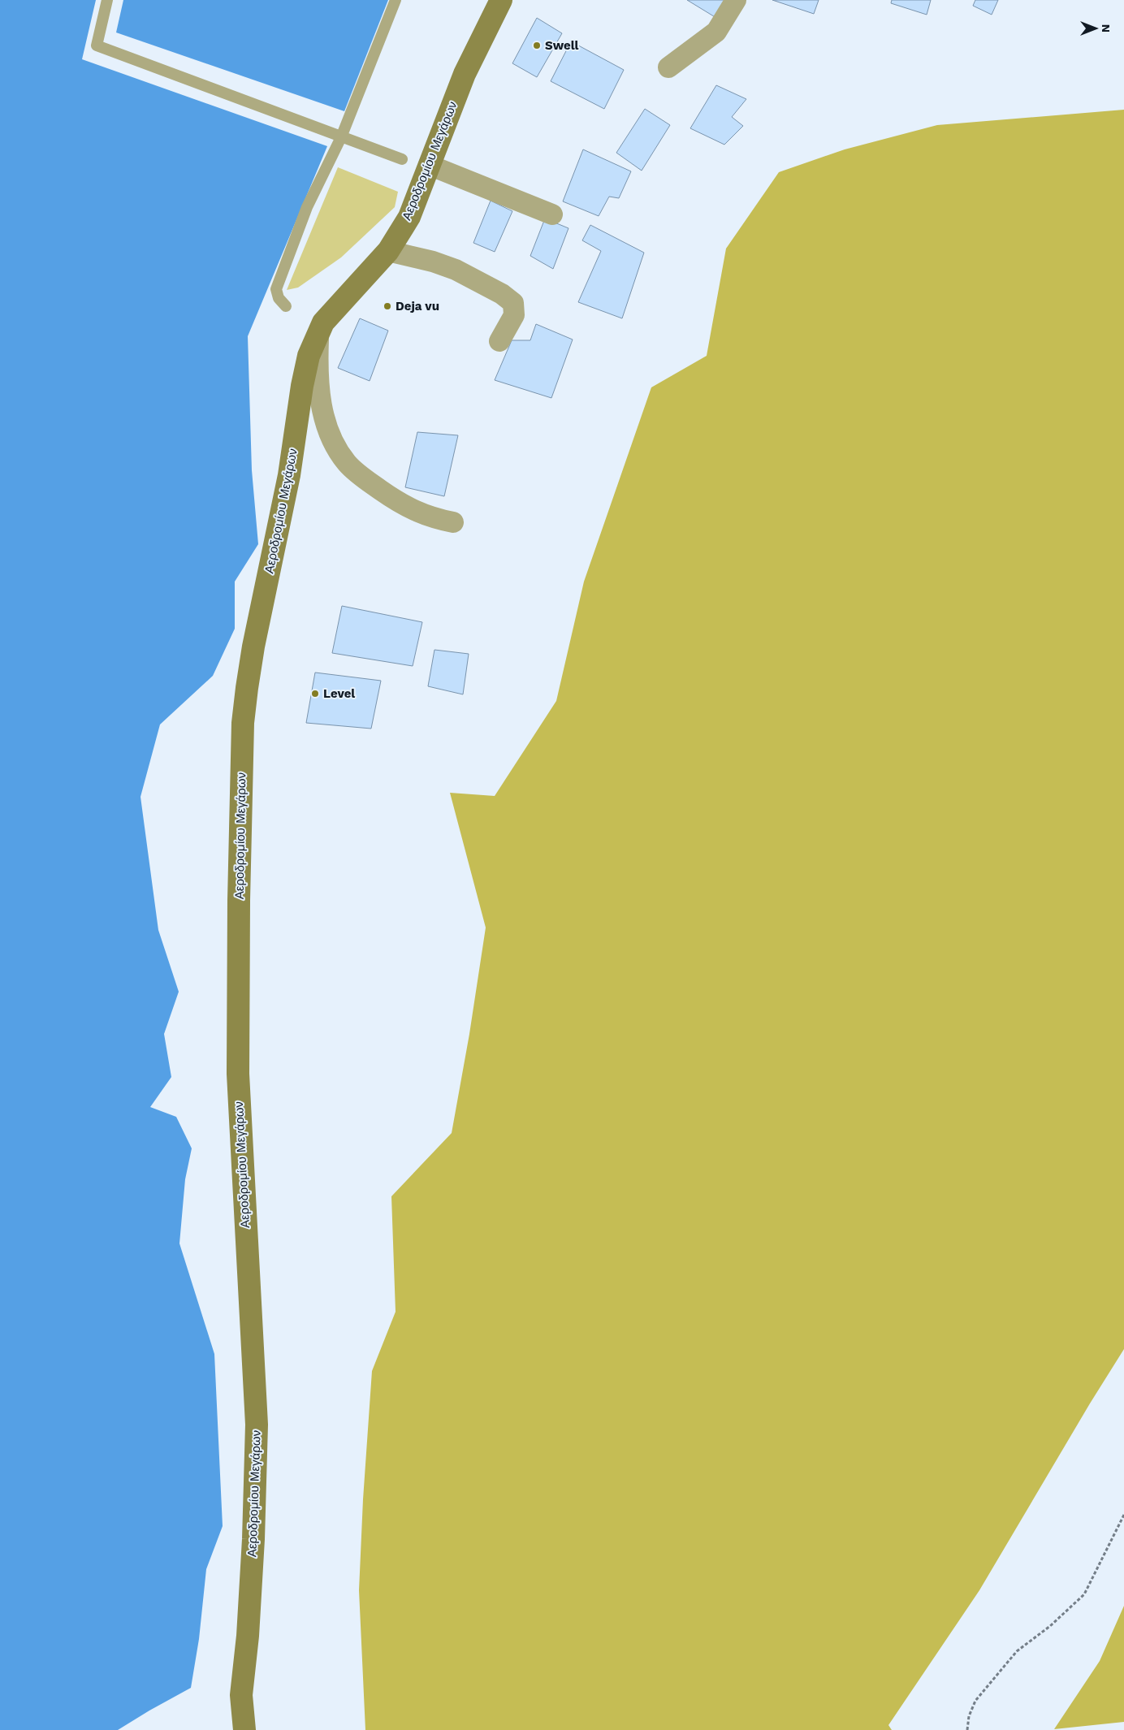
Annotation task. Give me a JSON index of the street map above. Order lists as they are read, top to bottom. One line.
{"streets":{"main road":["Αεροδρομίου Μεγάρων"]},"places":["Swell","Deja vu","Level"],"north":"right"}
